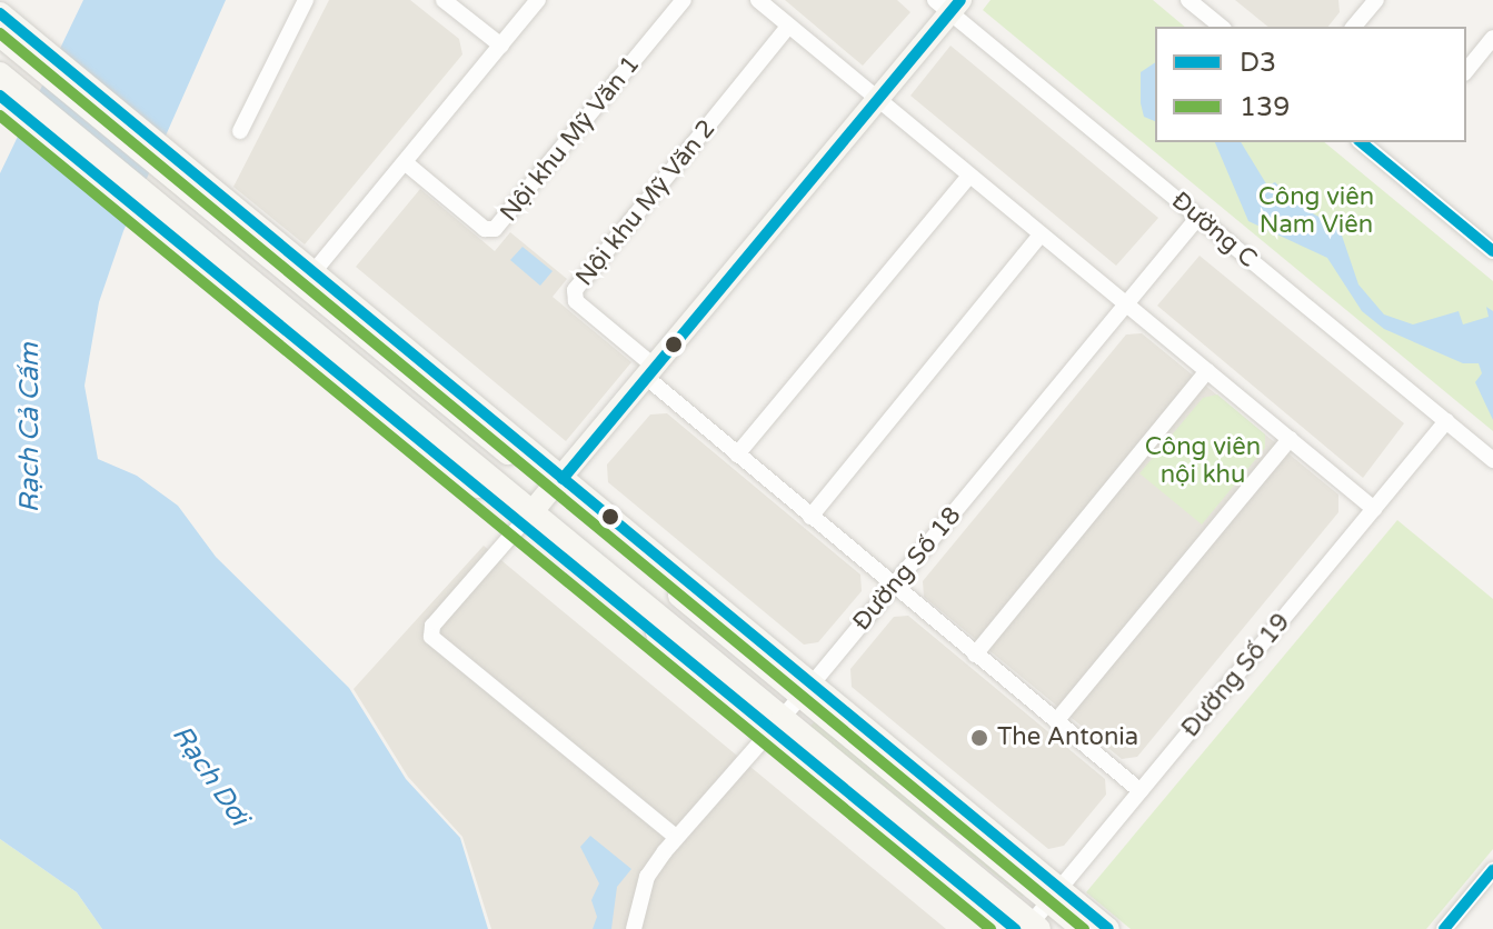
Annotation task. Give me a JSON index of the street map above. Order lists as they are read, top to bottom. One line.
{"streets":{"street":["Nội khu Mỹ Văn 1","Nội khu Mỹ Văn 2","Đường C","Đường Số 18","Đường Số 19"]},"crossings":[["Nội khu Mỹ Văn 2","Đường Số 18"],["Nội khu Mỹ Văn 2","Đường Số 19"],["Đường C","Đường Số 18"],["Đường C","Đường Số 19"]],"water":["Rạch Cả Cấm","Rạch Dơi"],"parks":["Công viên Nam Viên","Công viên nội khu"],"places":["The Antonia"],"lines":["transit line D3","transit line 139"],"legend":["D3","139"]}
